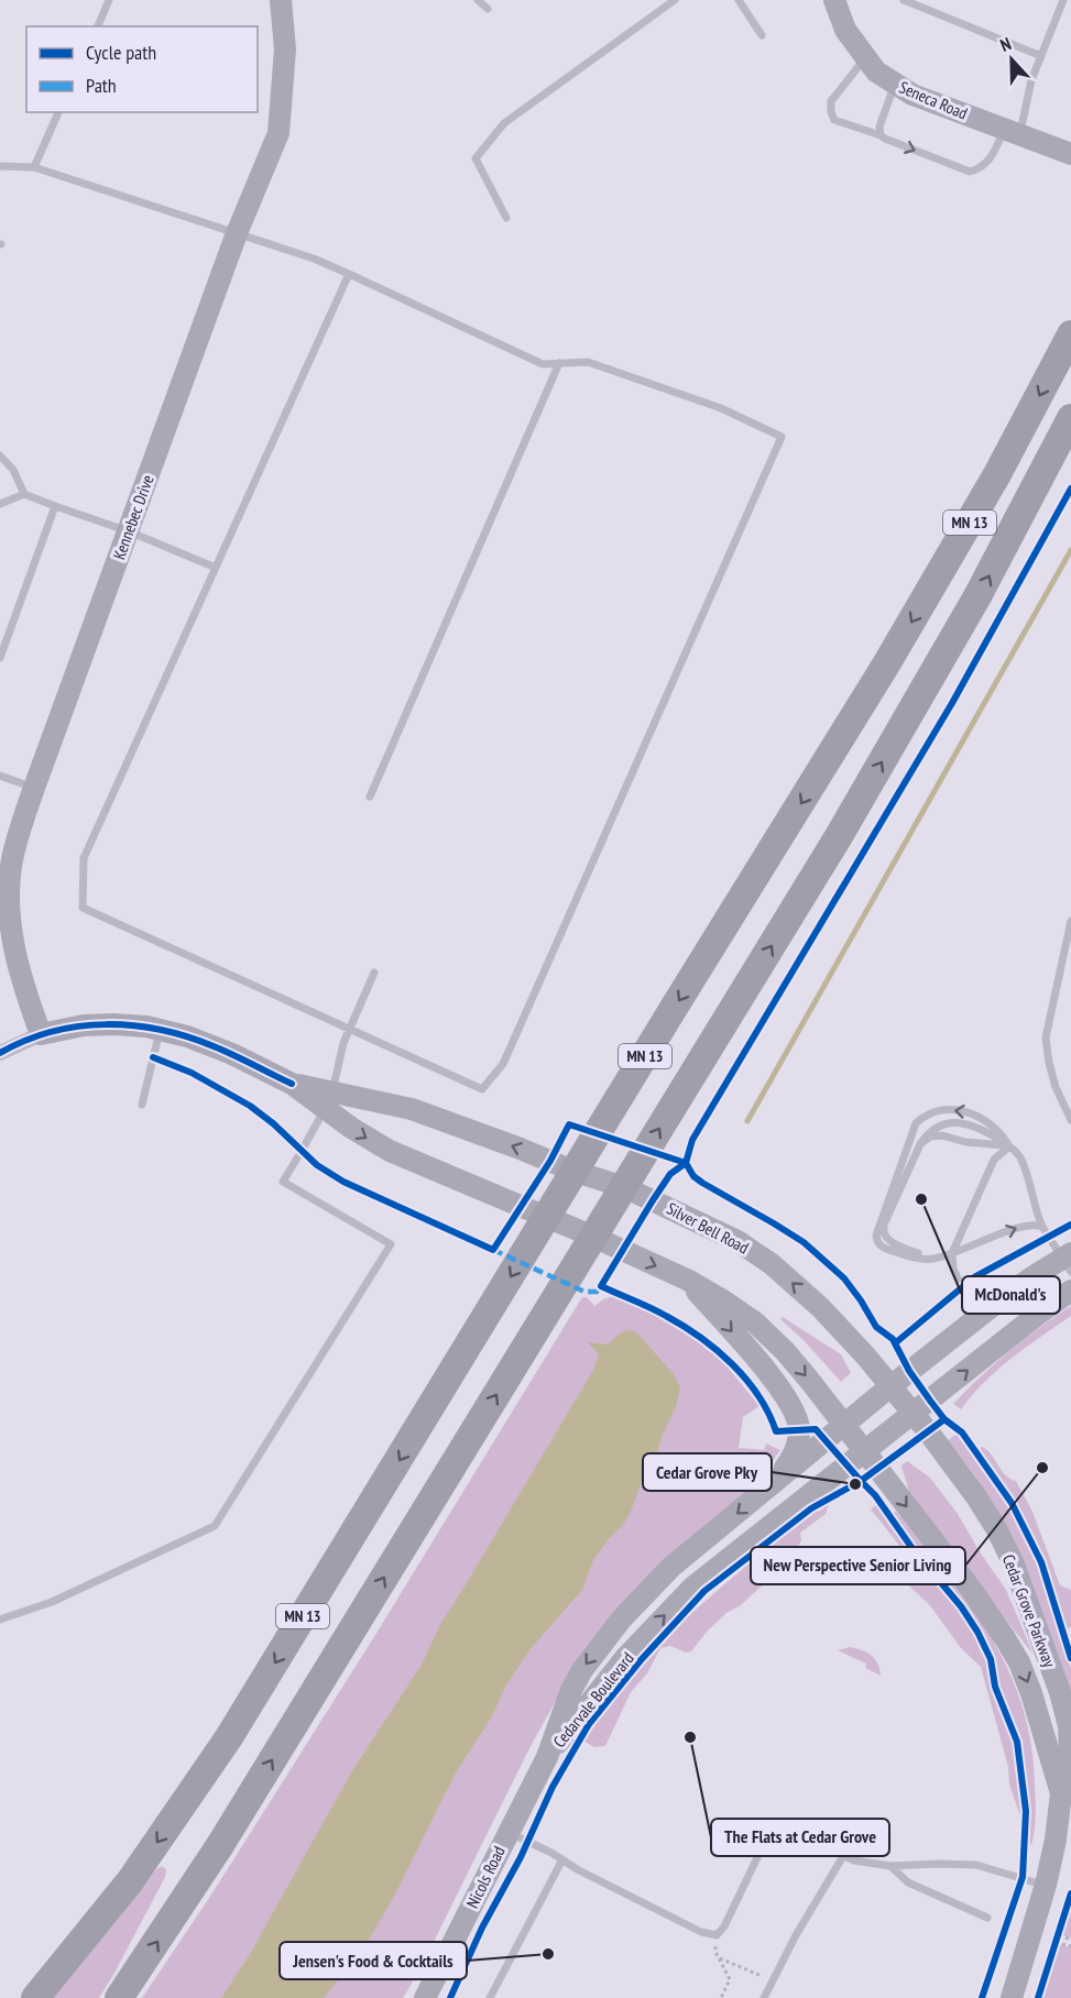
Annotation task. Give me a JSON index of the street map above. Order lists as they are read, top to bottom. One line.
{"streets":{"highway":["MN 13"],"street":["Seneca Road","Kennebec Drive","Silver Bell Road","Cedar Grove Parkway","Cedarvale Boulevard","Nicols Road"]},"crossings":[["Kennebec Drive","Silver Bell Road"],["MN 13","Silver Bell Road"],["Silver Bell Road","Cedar Grove Parkway"],["Silver Bell Road","Cedarvale Boulevard"],["Cedar Grove Parkway","Cedarvale Boulevard"],["Cedarvale Boulevard","Nicols Road"]],"places":["McDonald's","New Perspective Senior Living","Cedar Grove Pky","The Flats at Cedar Grove","Jensen's Food & Cocktails"],"legend":["Cycle path","Path"],"north":"top"}
